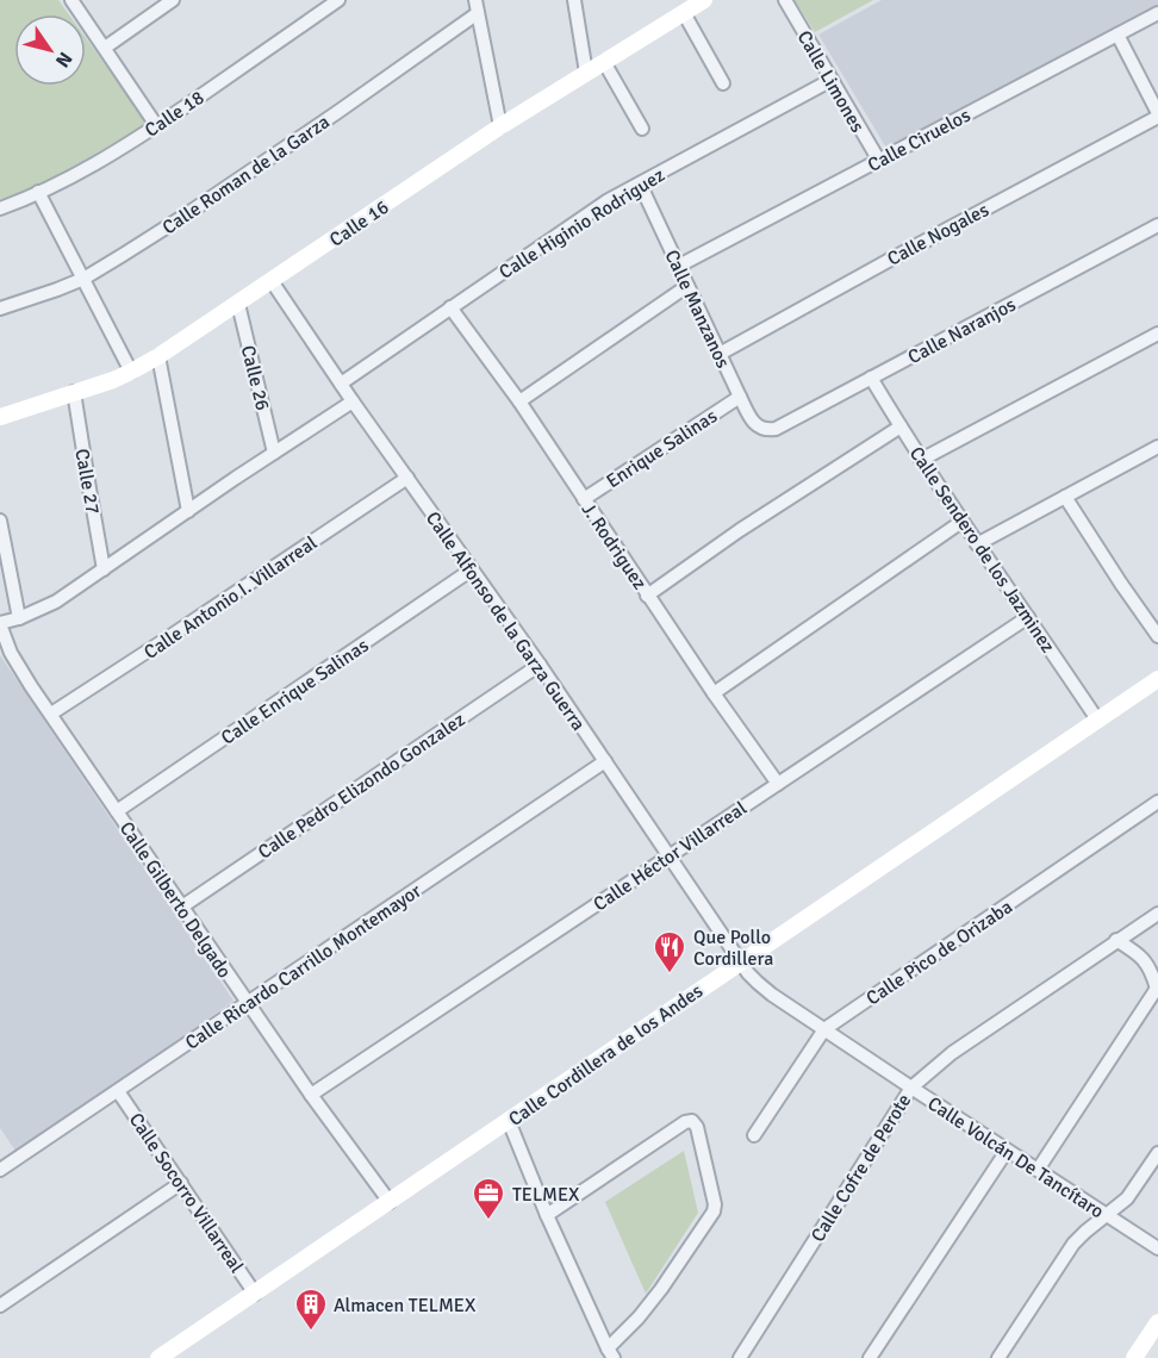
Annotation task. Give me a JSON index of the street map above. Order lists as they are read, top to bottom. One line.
{"streets":{"street":["Calle Limones","Calle 18","Calle Ciruelos","Calle Roman de la Garza","Calle 16","Calle Higinio Rodriguez","Calle Nogales","Calle Manzanos","Calle Naranjos","Calle 26","Enrique Salinas","Calle 27","J. Rodriguez","Calle Sendero de los Jazminez","Calle Antonio I. Villarreal","Calle Alfonso de la Garza Guerra","Calle Enrique Salinas","Calle Pedro Elizondo Gonzalez","Calle Héctor Villarreal","Calle Gilberto Delgado","Calle Pico de Orizaba","Calle Ricardo Carrillo Montemayor","Calle Cordillera de los Andes","Calle Volcán De Tancítaro","Calle Cofre de Perote","Calle Socorro Villarreal"]},"crossings":[["Calle Limones","Calle Ciruelos"],["Calle Limones","Calle Higinio Rodriguez"],["Calle Ciruelos","Calle Manzanos"],["Calle 16","Calle 26"],["Calle 16","Calle 27"],["Calle 16","Calle Alfonso de la Garza Guerra"],["Calle Higinio Rodriguez","Calle Manzanos"],["Calle Higinio Rodriguez","J. Rodriguez"],["Calle Higinio Rodriguez","Calle Alfonso de la Garza Guerra"],["Calle Nogales","Calle Manzanos"],["Calle Manzanos","Calle Naranjos"],["Calle Manzanos","Enrique Salinas"],["Calle Naranjos","Calle Sendero de los Jazminez"],["Enrique Salinas","J. Rodriguez"],["J. Rodriguez","Calle Héctor Villarreal"],["Calle Sendero de los Jazminez","Calle Héctor Villarreal"],["Calle Sendero de los Jazminez","Calle Cordillera de los Andes"],["Calle Antonio I. Villarreal","Calle Alfonso de la Garza Guerra"],["Calle Antonio I. Villarreal","Calle Gilberto Delgado"],["Calle Alfonso de la Garza Guerra","Calle Enrique Salinas"],["Calle Alfonso de la Garza Guerra","Calle Pedro Elizondo Gonzalez"],["Calle Alfonso de la Garza Guerra","Calle Héctor Villarreal"],["Calle Alfonso de la Garza Guerra","Calle Ricardo Carrillo Montemayor"],["Calle Alfonso de la Garza Guerra","Calle Cordillera de los Andes"],["Calle Alfonso de la Garza Guerra","Calle Volcán De Tancítaro"],["Calle Enrique Salinas","Calle Gilberto Delgado"],["Calle Pedro Elizondo Gonzalez","Calle Gilberto Delgado"],["Calle Héctor Villarreal","Calle Gilberto Delgado"],["Calle Gilberto Delgado","Calle Ricardo Carrillo Montemayor"],["Calle Gilberto Delgado","Calle Cordillera de los Andes"],["Calle Pico de Orizaba","Calle Volcán De Tancítaro"],["Calle Ricardo Carrillo Montemayor","Calle Socorro Villarreal"],["Calle Cordillera de los Andes","Calle Volcán De Tancítaro"],["Calle Cordillera de los Andes","Calle Socorro Villarreal"],["Calle Volcán De Tancítaro","Calle Cofre de Perote"]],"places":{"restaurant":["Que Pollo Cordillera"],"office":["TELMEX"],"building":["Almacen TELMEX"]},"north":"bottom right"}
